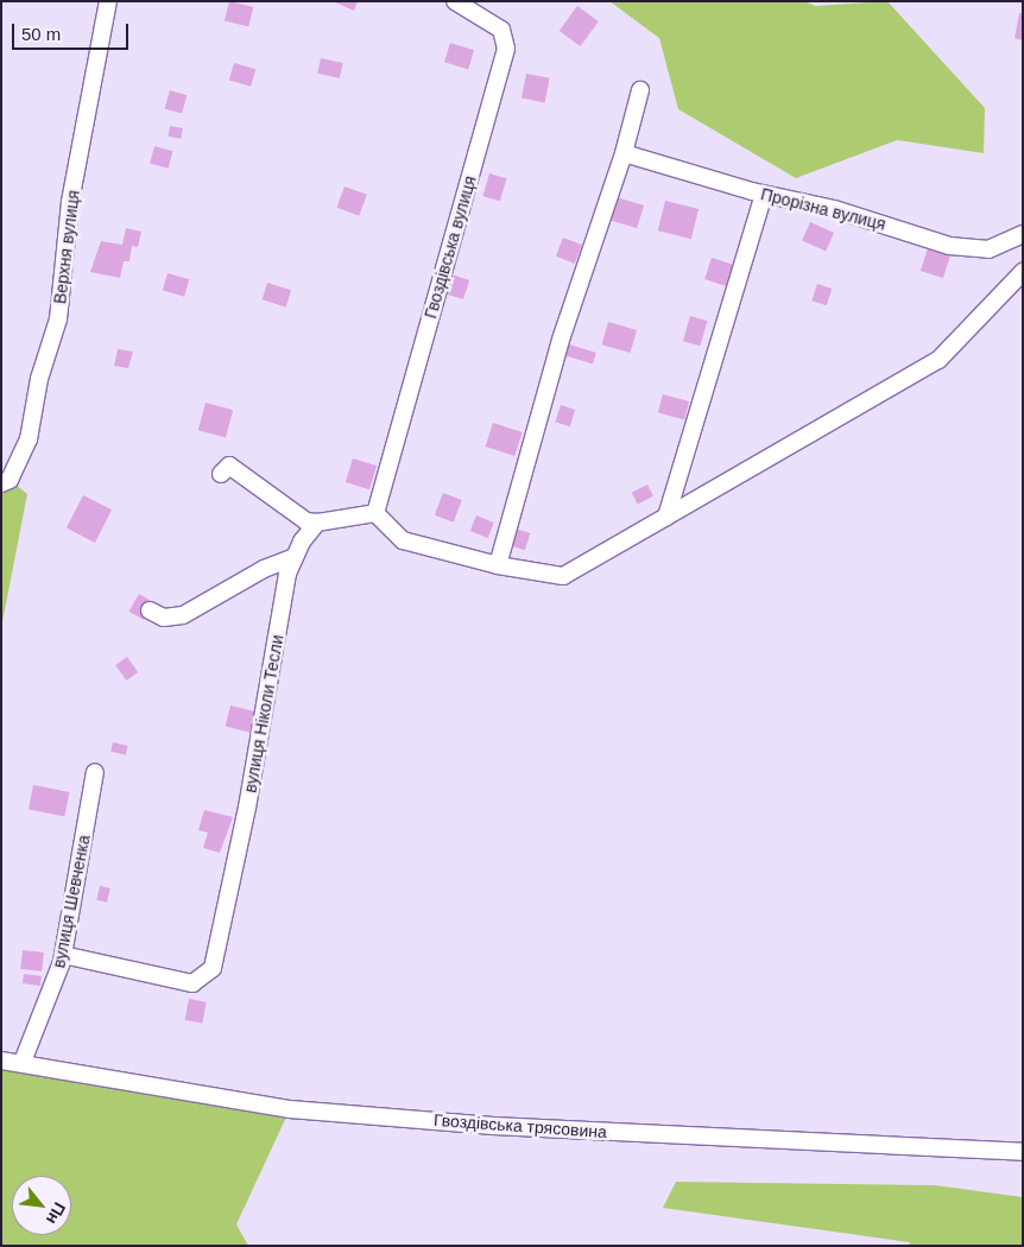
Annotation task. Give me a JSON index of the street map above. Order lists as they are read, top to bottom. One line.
{"streets":{"street":["Прорізна вулиця","Верхня вулиця","Гвоздівська вулиця","вулиця Ніколи Тесли","вулиця Шевченка","Гвоздівська трясовина"]},"crossings":[["вулиця Ніколи Тесли","вулиця Шевченка"],["вулиця Шевченка","Гвоздівська трясовина"]],"scale_bar":"50 m","north":"bottom right"}
